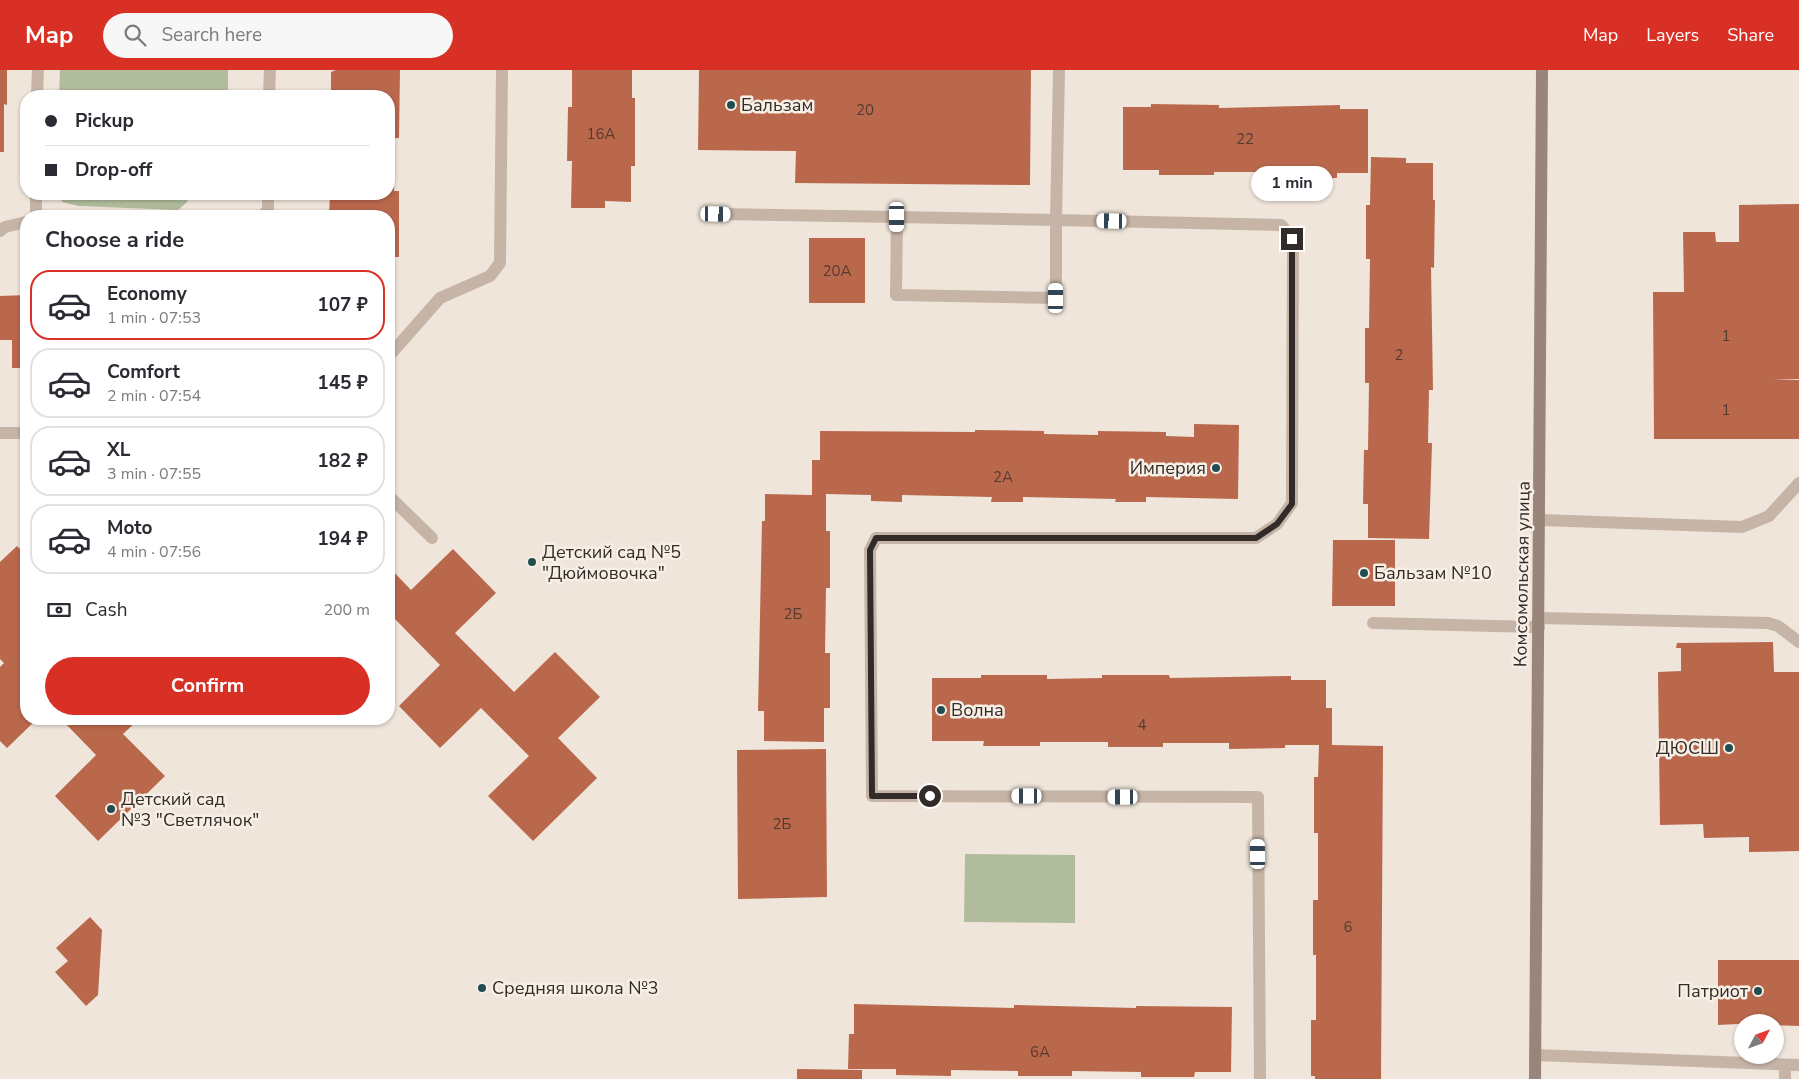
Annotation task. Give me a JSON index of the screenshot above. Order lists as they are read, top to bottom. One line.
{"streets":{"street":["Комсомольская улица"]},"places":["Бальзам","Империя","Детский сад №5 \"Дюймовочка\"","Бальзам №10","Волна","ДЮСШ","Детский сад №3 \"Светлячок\"","Средняя школа №3","Патриот"],"house_numbers":["20","16А","22","20А","1","2","1","2А","2Б","4","2Б","6","6А"],"north":"top right","page":{"header":"Map","search":"Search here","nav":["Map","Layers","Share"],"banner":["Pickup","Drop-off"],"bubble":"1 min","heading":"Choose a ride","list":[{"name":"Economy","note":"1 min · 07:53","value":"107 ₽"},{"name":"Comfort","note":"2 min · 07:54","value":"145 ₽"},{"name":"XL","note":"3 min · 07:55","value":"182 ₽"},{"name":"Moto","note":"4 min · 07:56","value":"194 ₽"}],"pay":["Cash","200 m"],"buttons":"Confirm"}}
